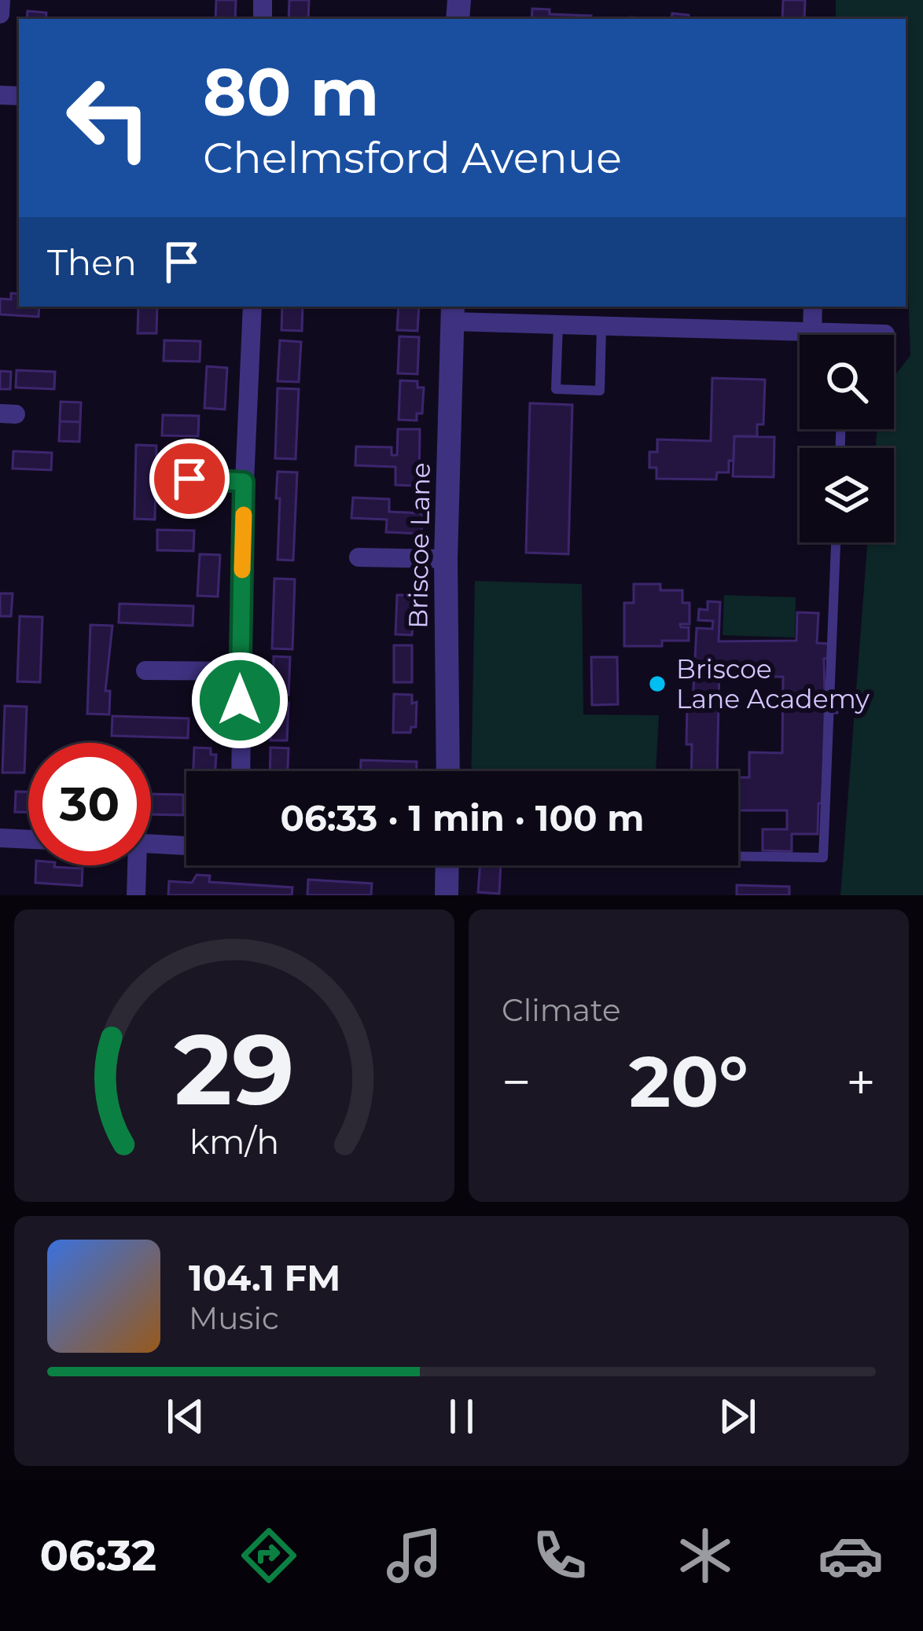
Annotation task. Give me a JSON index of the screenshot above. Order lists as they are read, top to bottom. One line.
{"streets":{"street":["Briscoe Lane"]},"places":["Briscoe Lane Academy"],"page":{"turn":["80 m","Chelmsford Avenue"],"then":"Then","limit":"30","trip":"06:33 · 1 min · 100 m","tile":"Climate","heat":["−","20°","+"],"song":["104.1 FM","Music"],"tabs":"06:32","gauge":["29","km/h"]}}
